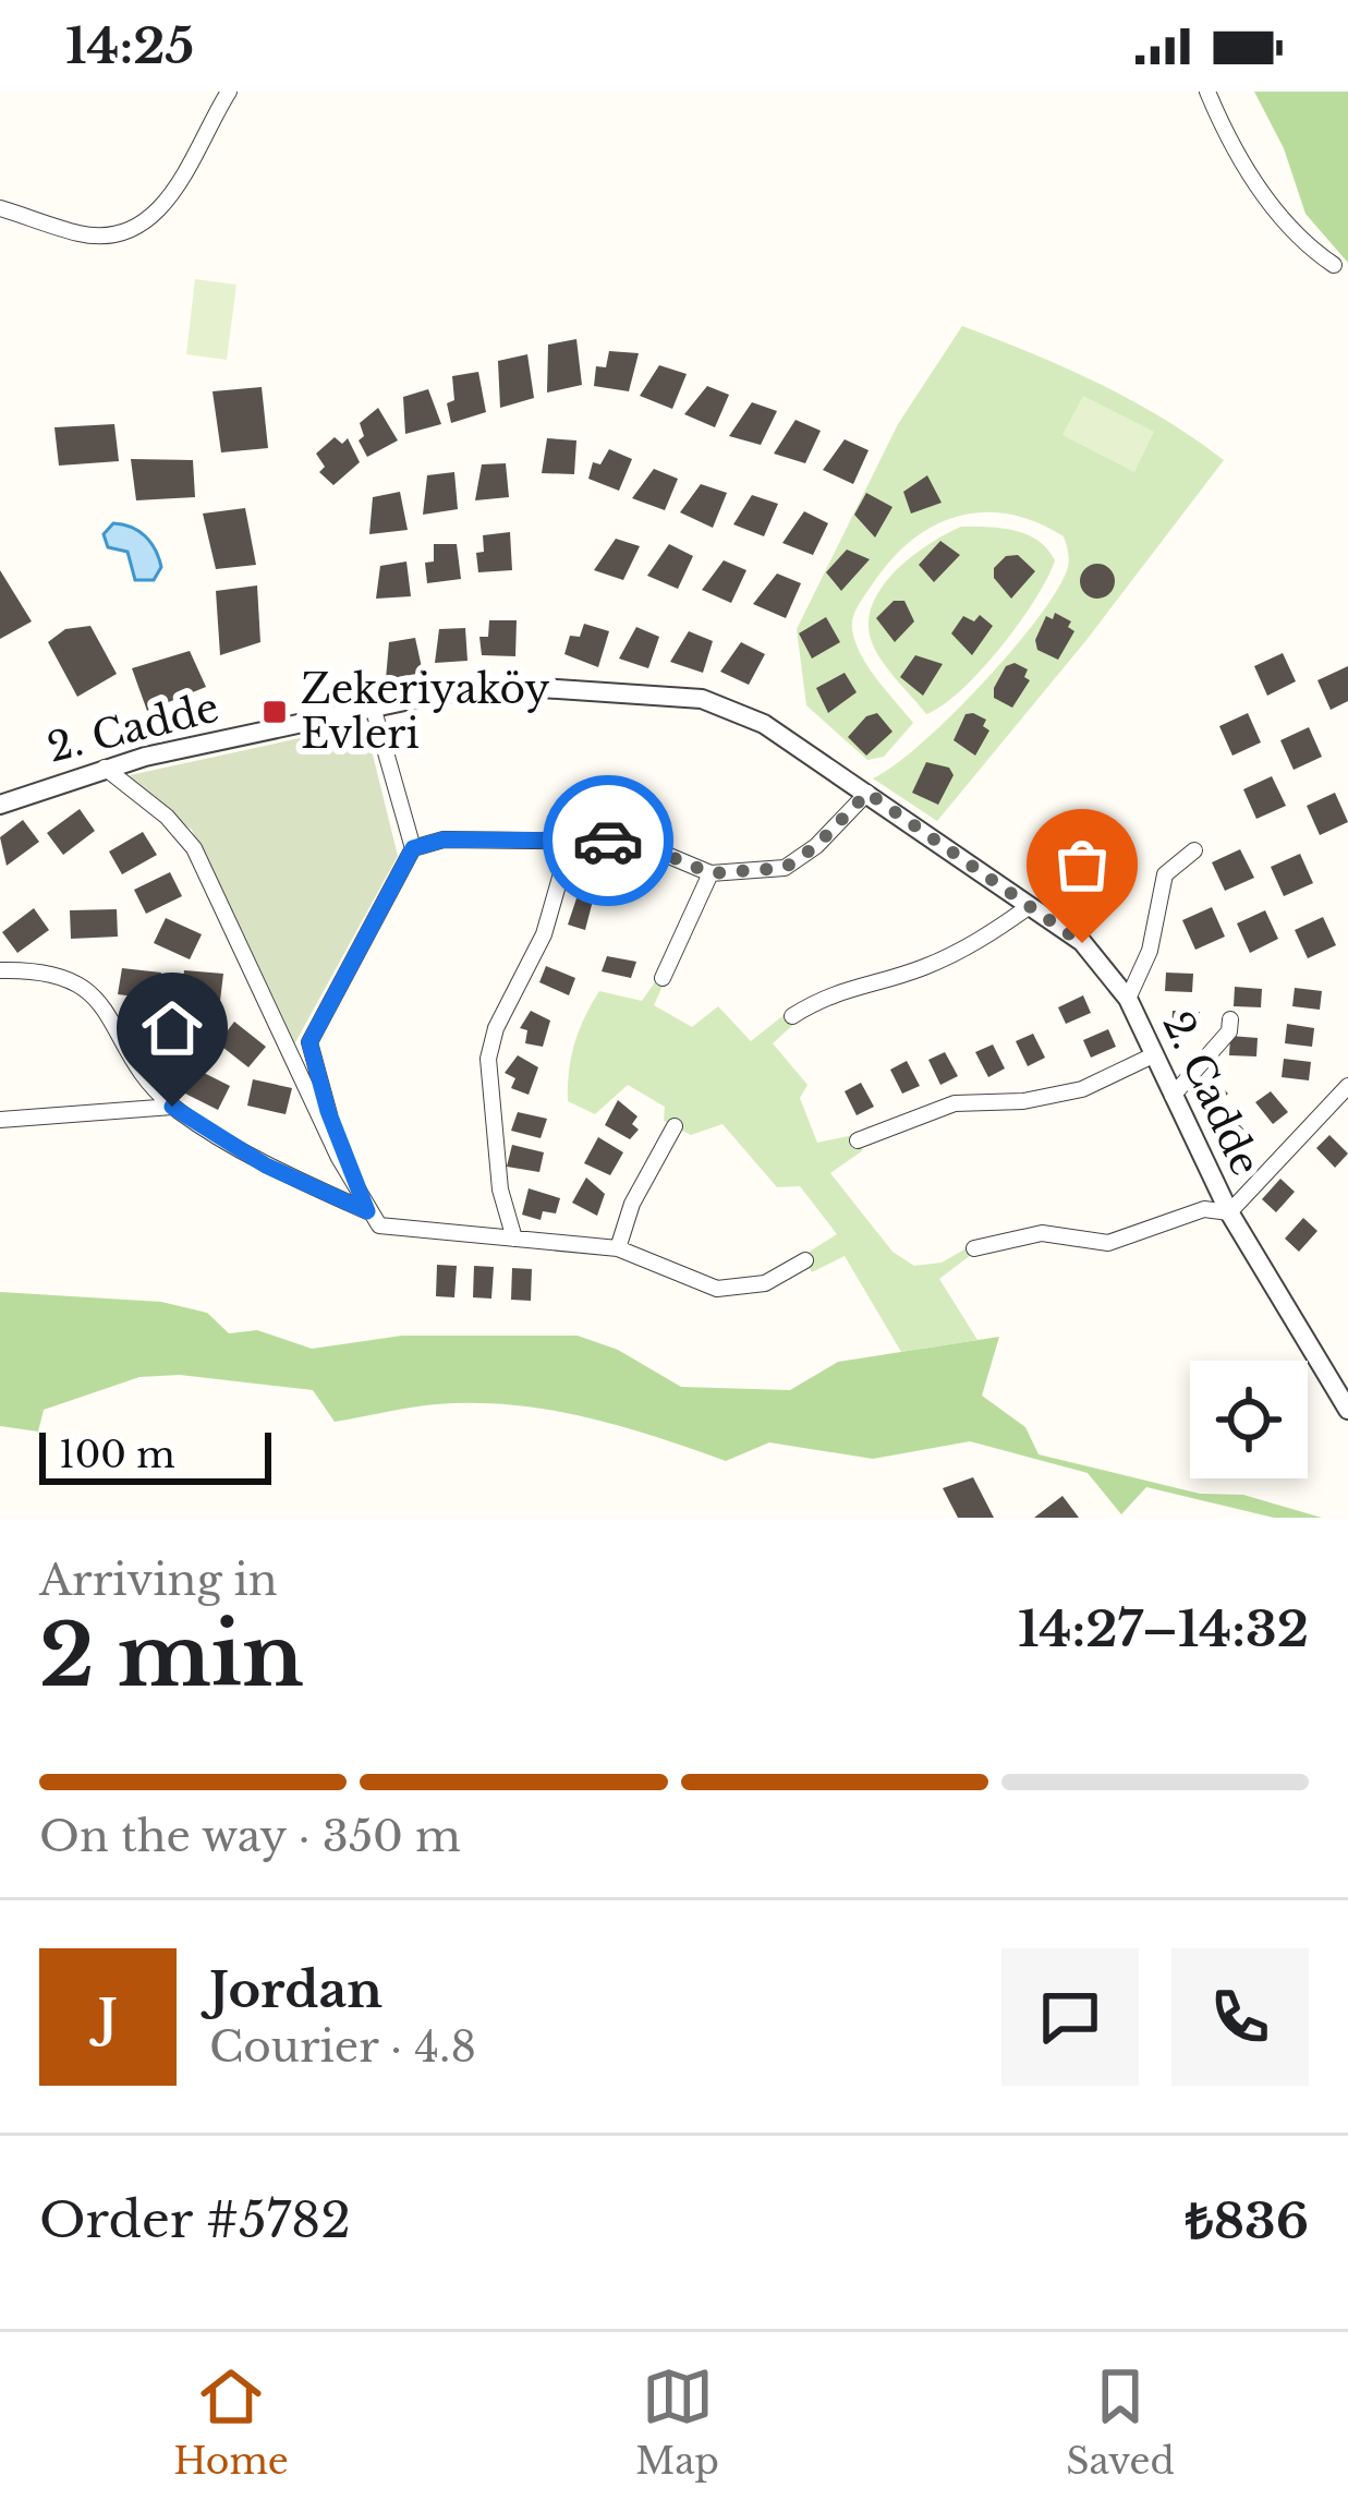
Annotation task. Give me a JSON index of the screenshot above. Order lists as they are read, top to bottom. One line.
{"streets":{"street":["2. Cadde"]},"places":{"transit":["Zekeriyaköy Evleri"]},"scale_bar":"100 m","page":{"status":"14:25","scale":"100 m","heading":["2 min","Arriving in","14:27–14:32"],"panel":["Jordan","Courier · 4.8","Order #5782","₺836"],"bar":"On the way · 350 m","round":"J","tabs":["Home","Map","Saved"]}}
